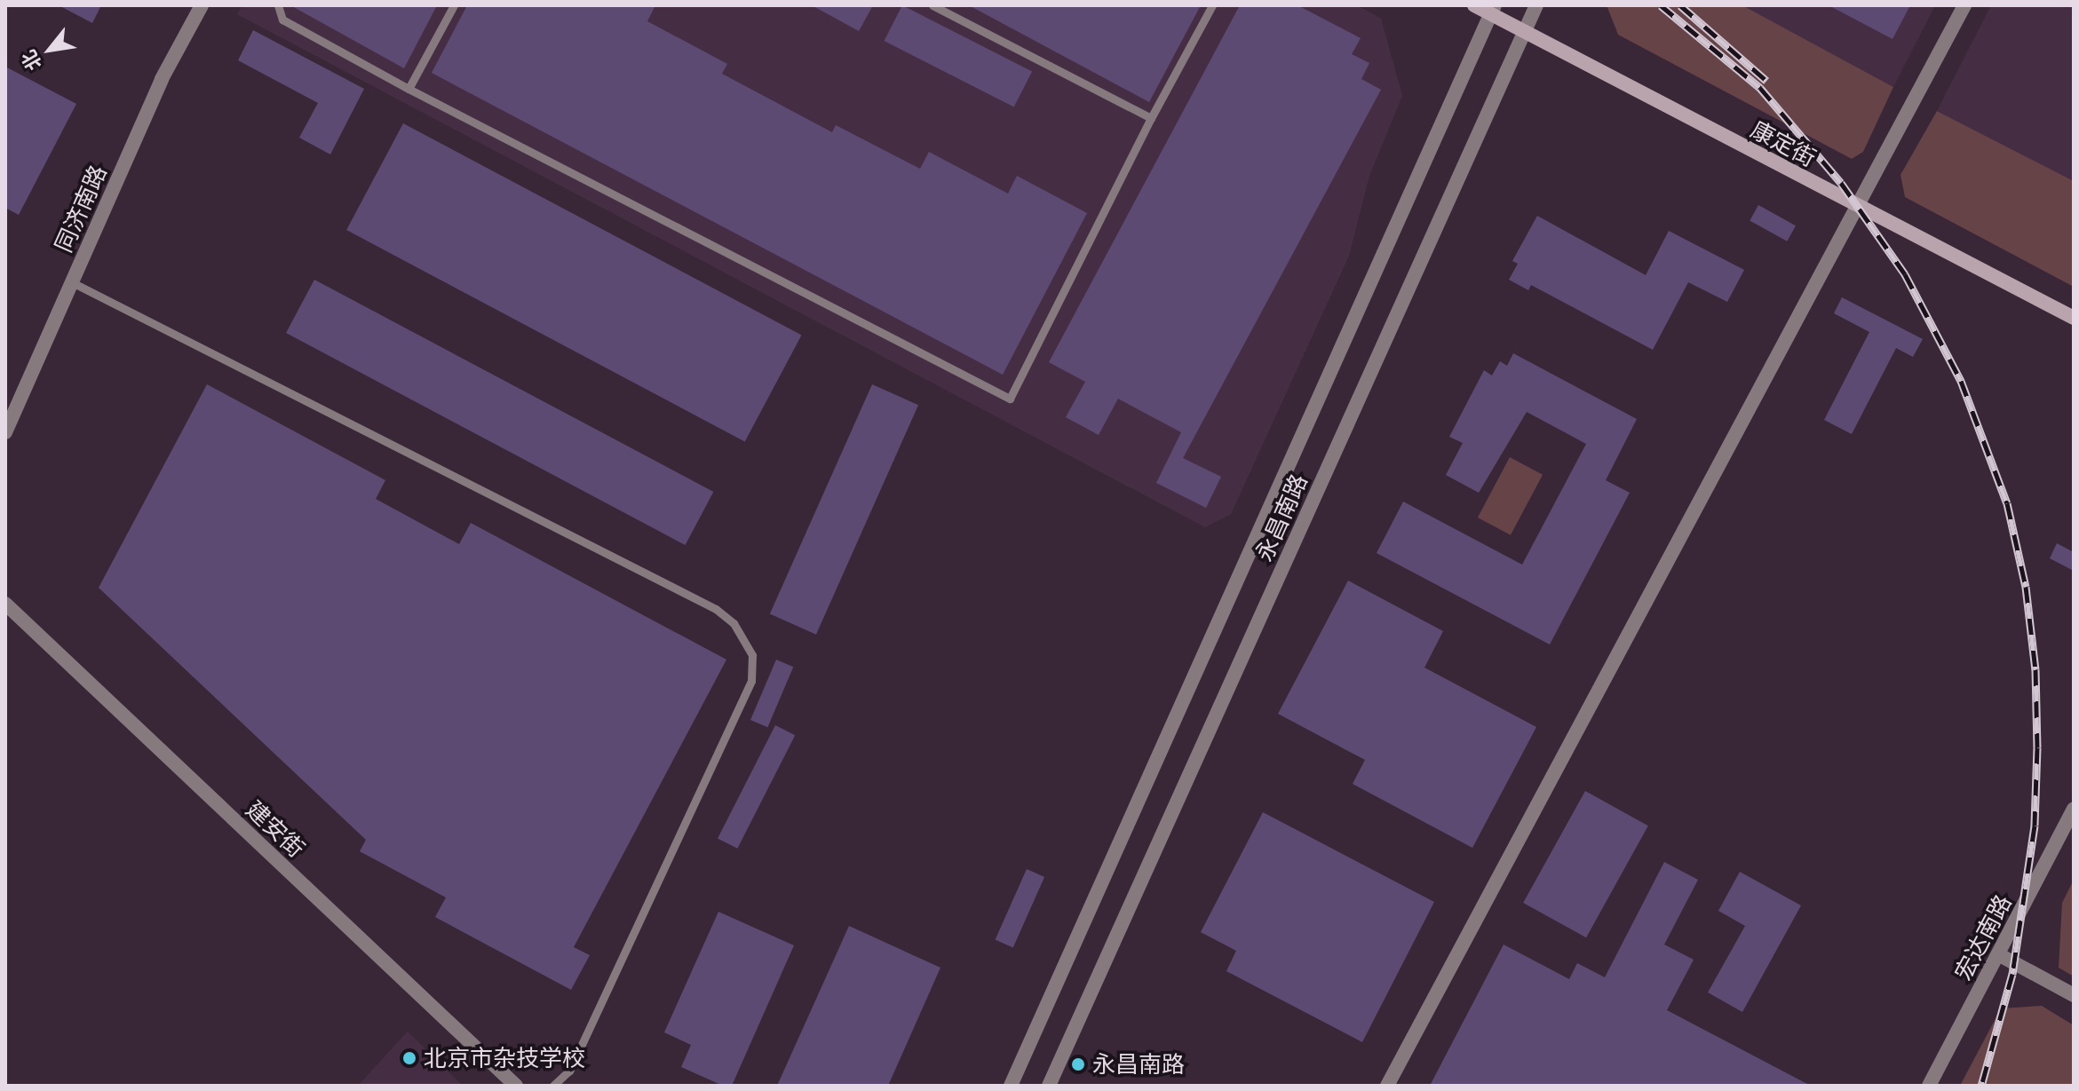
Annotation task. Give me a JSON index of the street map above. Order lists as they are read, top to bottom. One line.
{"streets":{"main road":["康定街"],"street":["同济南路","永昌南路","建安街","宏达南路"]},"crossings":[["康定街","永昌南路"]],"places":["北京市杂技学校","永昌南路"],"north":"bottom left"}
